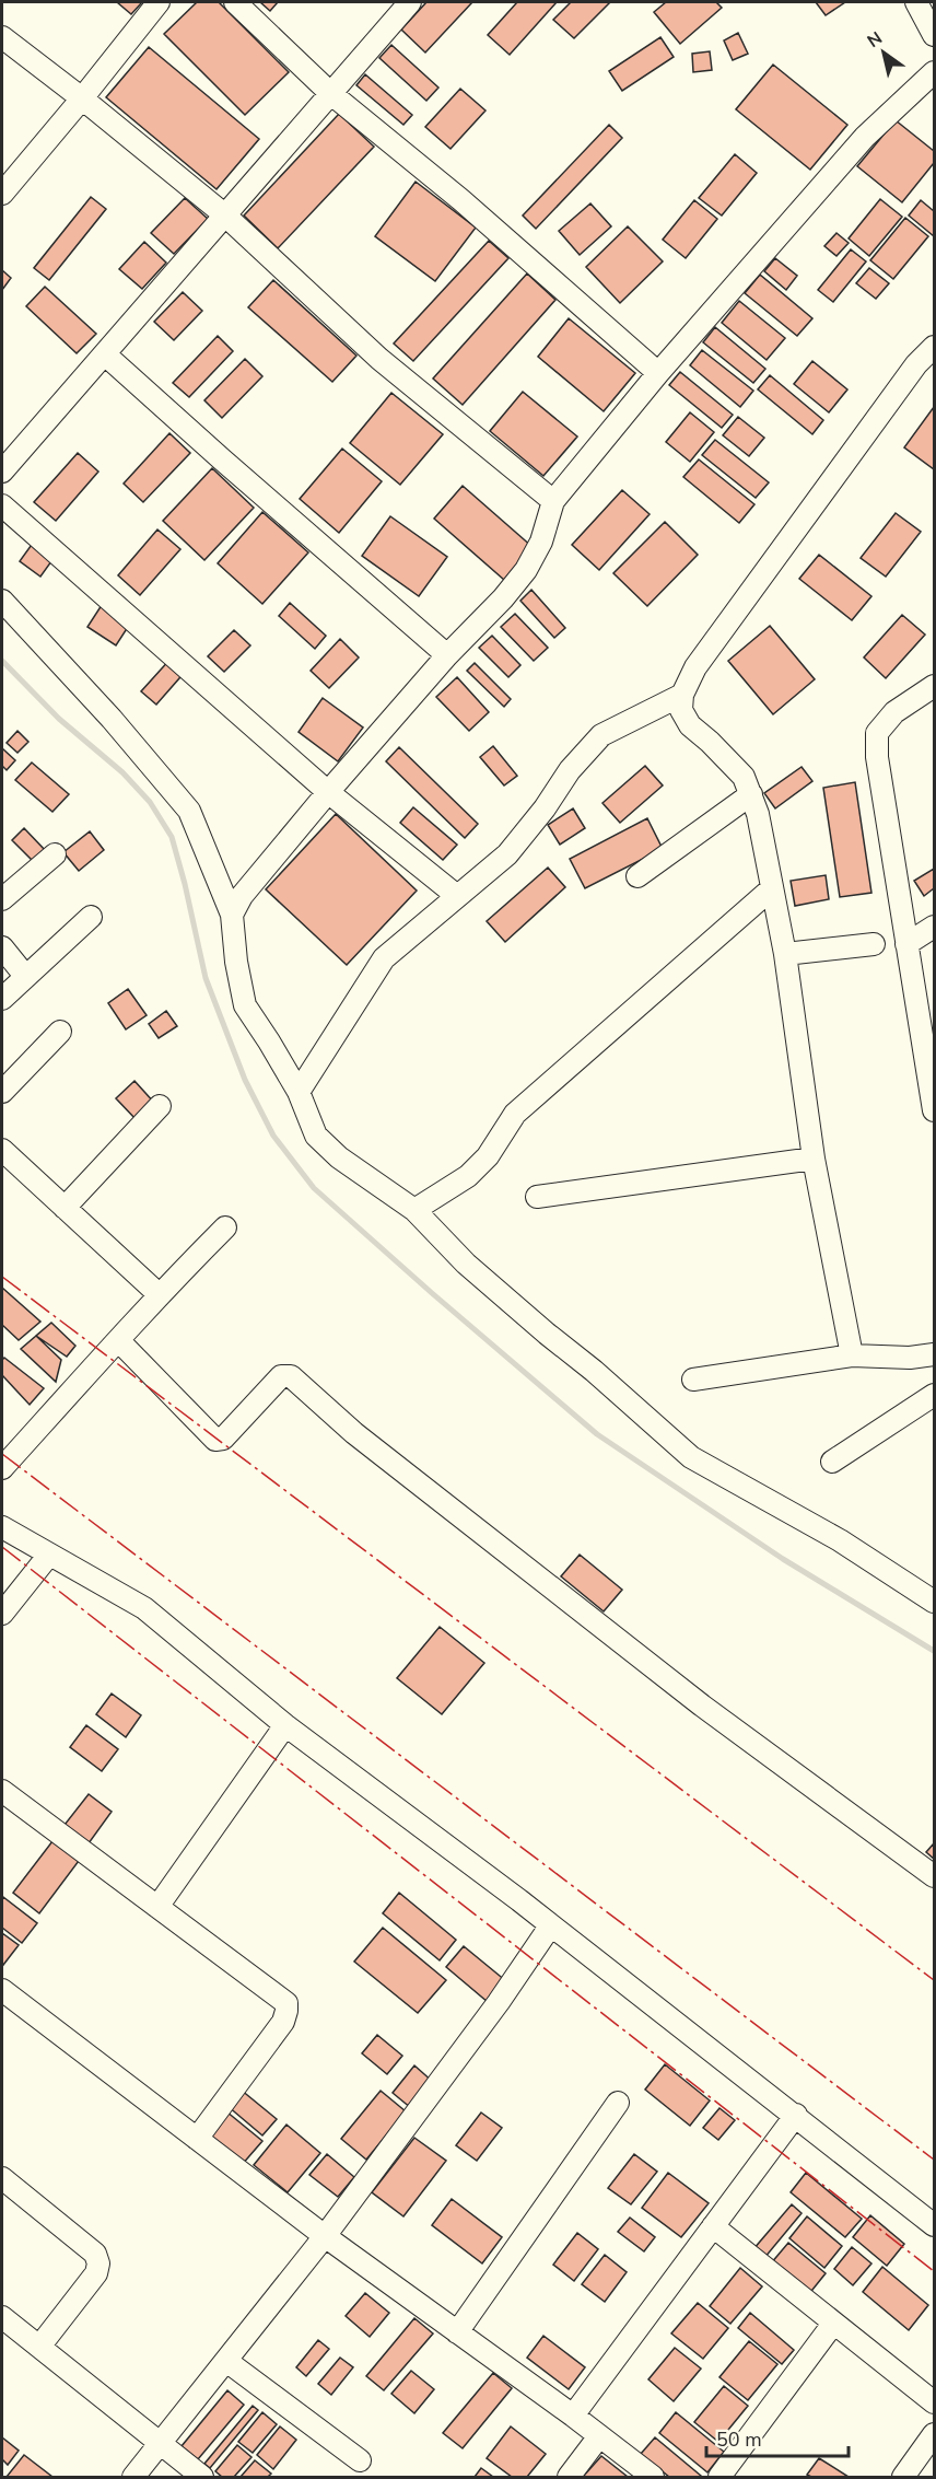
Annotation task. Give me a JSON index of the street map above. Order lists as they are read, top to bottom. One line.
{"scale_bar":"50 m","north":"top left"}
